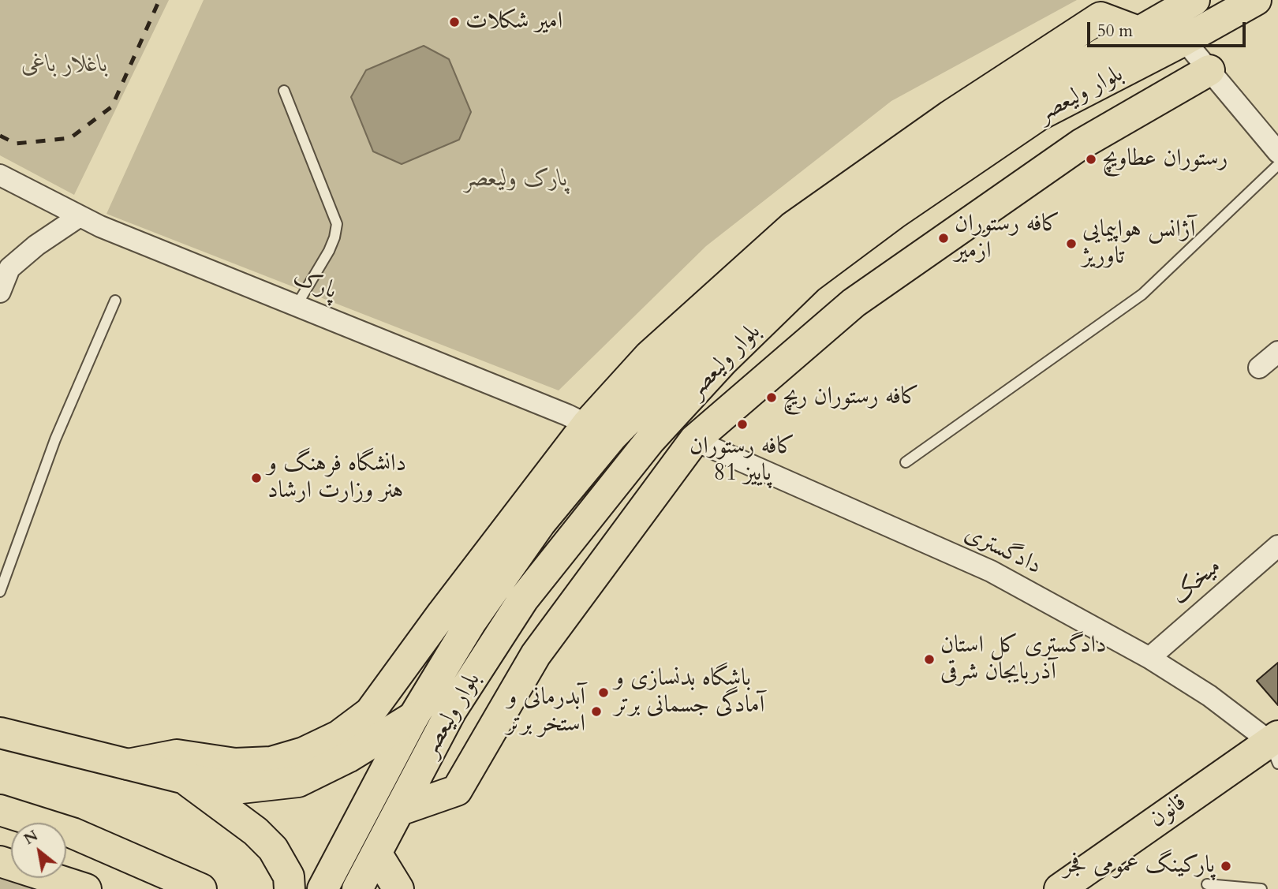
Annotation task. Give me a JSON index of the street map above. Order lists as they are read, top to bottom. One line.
{"streets":{"main road":["بلوار ولیعصر","قانون"],"street":["پارک","دادگستری","میخک"]},"crossings":[["بلوار ولیعصر","پارک"],["دادگستری","میخک"],["دادگستری","قانون"]],"parks":["باغلار باغی","پارک ولیعصر"],"places":["امیر شکلات","رستوران عطاویچ","کافه رستوران ازمیر","آژانس هواپیمایی تاوریژ","کافه رستوران ریچ","کافه رستوران پاییز 81","دانشگاه فرهنگ و هنر وزارت ارشاد","دادگستری کل استان آذربایجان شرقی","باشگاه بدنسازی و آمادگی جسمانی برتر","آبدرمانی و استخر برتر","پارکینگ عمومی فجر"],"scale_bar":"50 m","north":"top left"}
